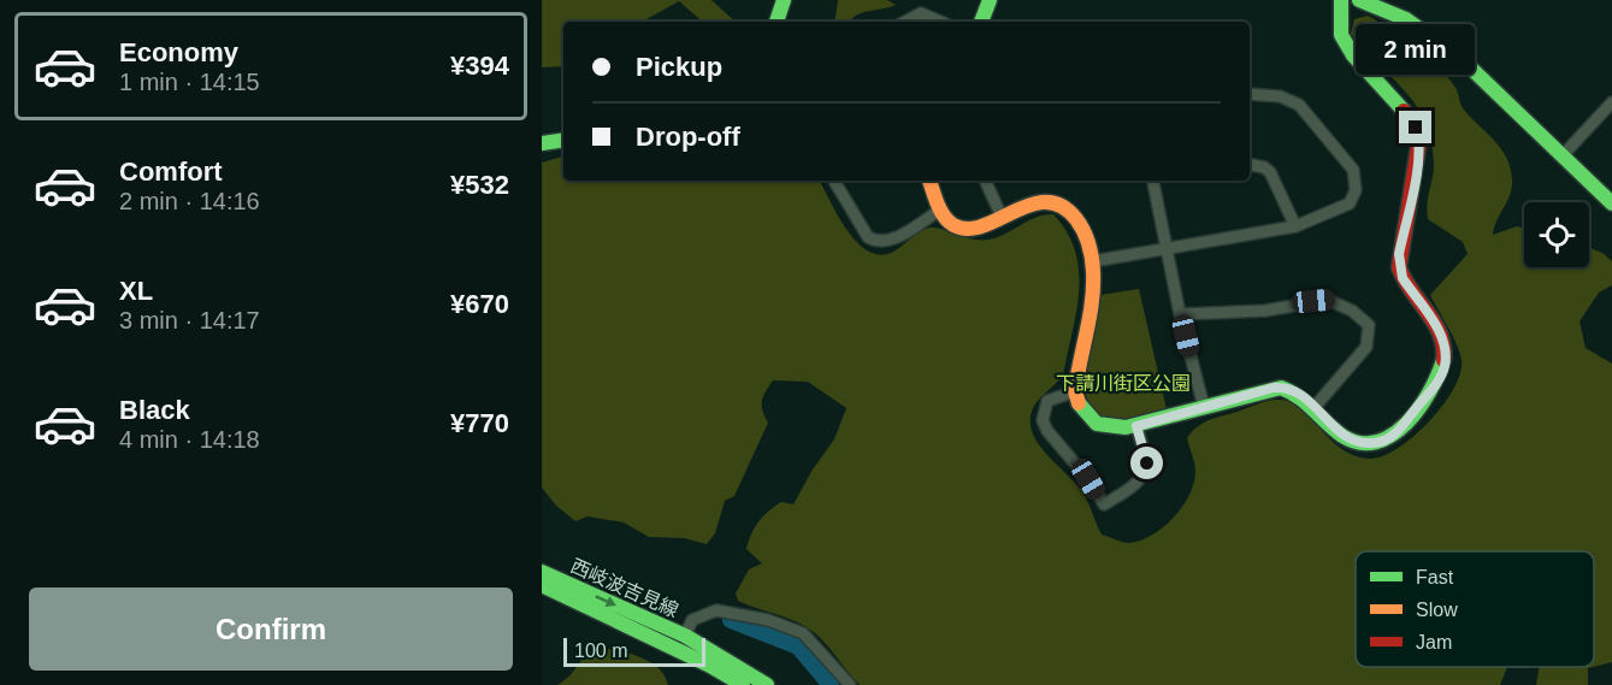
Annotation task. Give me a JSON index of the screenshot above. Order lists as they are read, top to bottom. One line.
{"streets":{"street":["西岐波吉見線"]},"parks":["下請川街区公園"],"legend":["Fast","Slow","Jam"],"scale_bar":"100 m","page":{"list":[{"name":"Economy","note":"1 min · 14:15","value":"¥394"},{"name":"Comfort","note":"2 min · 14:16","value":"¥532"},{"name":"XL","note":"3 min · 14:17","value":"¥670"},{"name":"Black","note":"4 min · 14:18","value":"¥770"}],"banner":["Pickup","Drop-off"],"bubble":"2 min","buttons":"Confirm","scale":"100 m"}}
